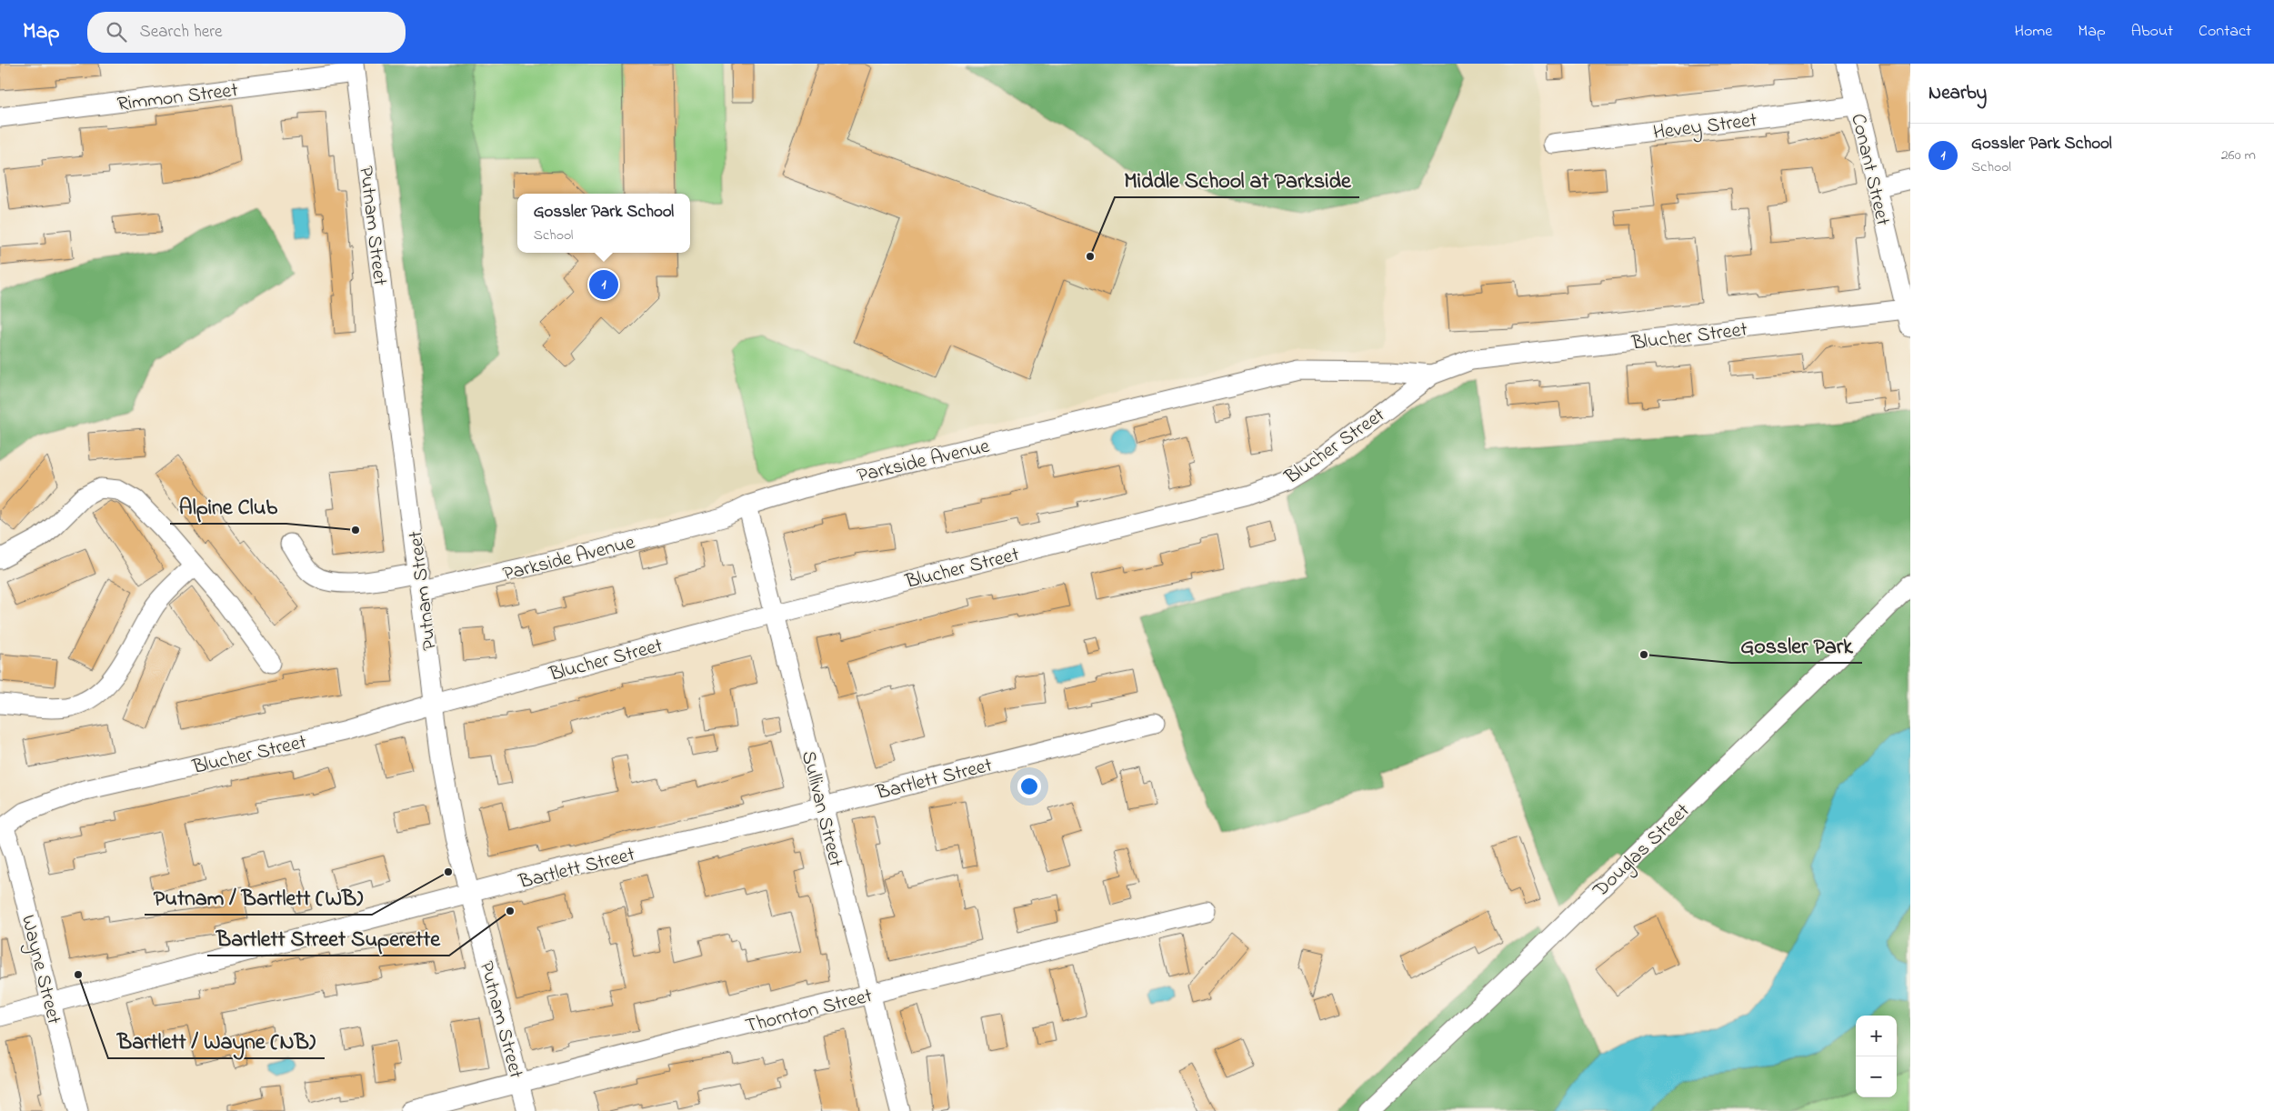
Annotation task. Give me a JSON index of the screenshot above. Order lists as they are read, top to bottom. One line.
{"streets":{"street":["Rimmon Street","Hevey Street","Conant Street","Putnam Street","Blucher Street","Parkside Avenue","Bartlett Street","Sullivan Street","Douglas Street","Wayne Street","Thornton Street"]},"crossings":[["Rimmon Street","Putnam Street"],["Hevey Street","Conant Street"],["Conant Street","Blucher Street"],["Putnam Street","Blucher Street"],["Putnam Street","Parkside Avenue"],["Putnam Street","Bartlett Street"],["Putnam Street","Thornton Street"],["Blucher Street","Parkside Avenue"],["Blucher Street","Sullivan Street"],["Blucher Street","Wayne Street"],["Parkside Avenue","Sullivan Street"],["Bartlett Street","Sullivan Street"],["Bartlett Street","Wayne Street"],["Sullivan Street","Thornton Street"]],"places":["Middle School at Parkside","Alpine Club","Gossler Park","Putnam / Bartlett (WB)","Bartlett Street Superette","Bartlett / Wayne (NB)"],"page":{"header":"Map","search":"Search here","nav":["Home","Map","About","Contact"],"heading":"Nearby","list":[{"mark":"1","name":"Gossler Park School","note":"School","value":"260 m"}],"popup":["Gossler Park School","School"],"pins":"1","map_buttons":["+","−"]}}
